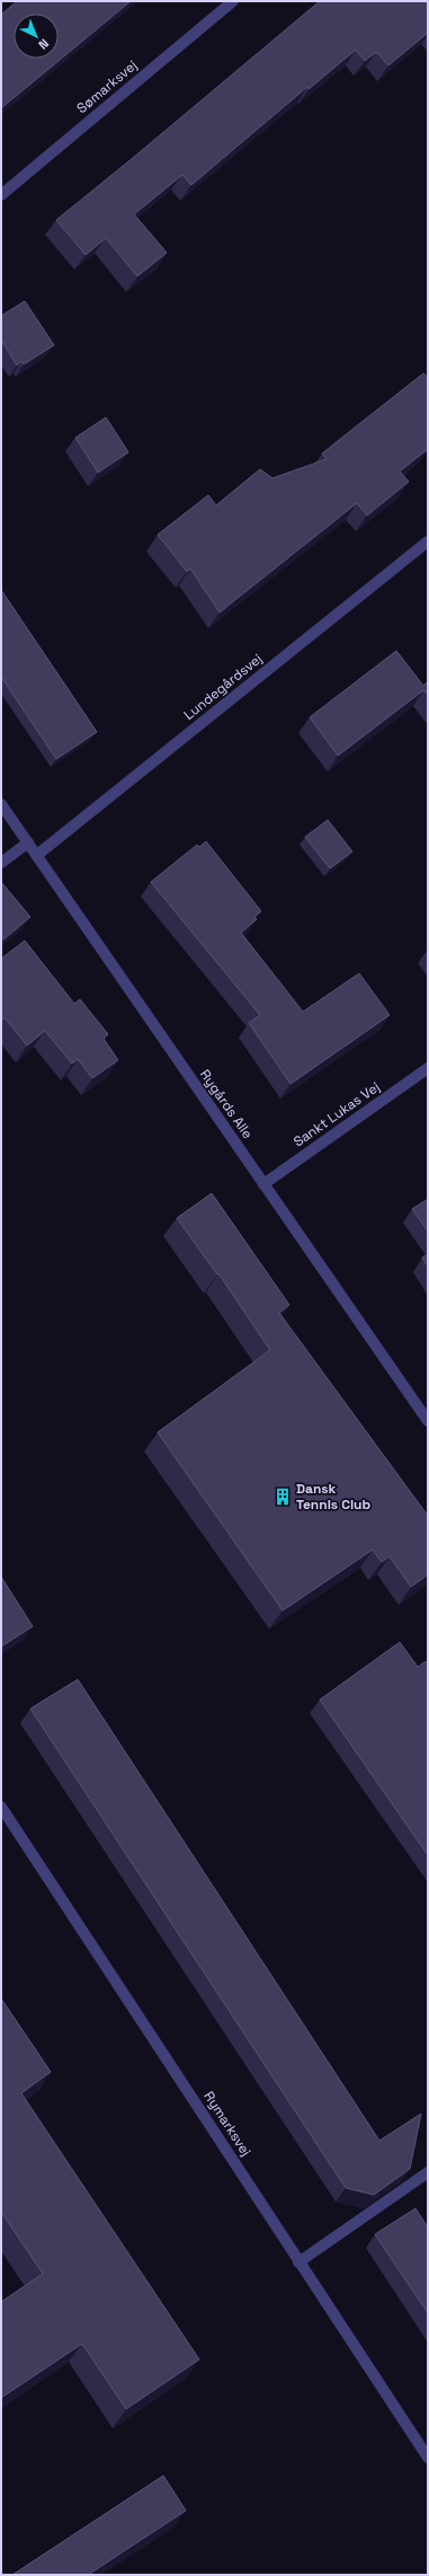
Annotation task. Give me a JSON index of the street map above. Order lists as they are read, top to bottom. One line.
{"streets":{"street":["Sømarksvej","Lundegårdsvej","Rygårds Alle","Sankt Lukas Vej","Rymarksvej"]},"crossings":[["Lundegårdsvej","Rygårds Alle"],["Rygårds Alle","Sankt Lukas Vej"]],"places":{"building":["Dansk Tennis Club"]},"north":"bottom right"}
